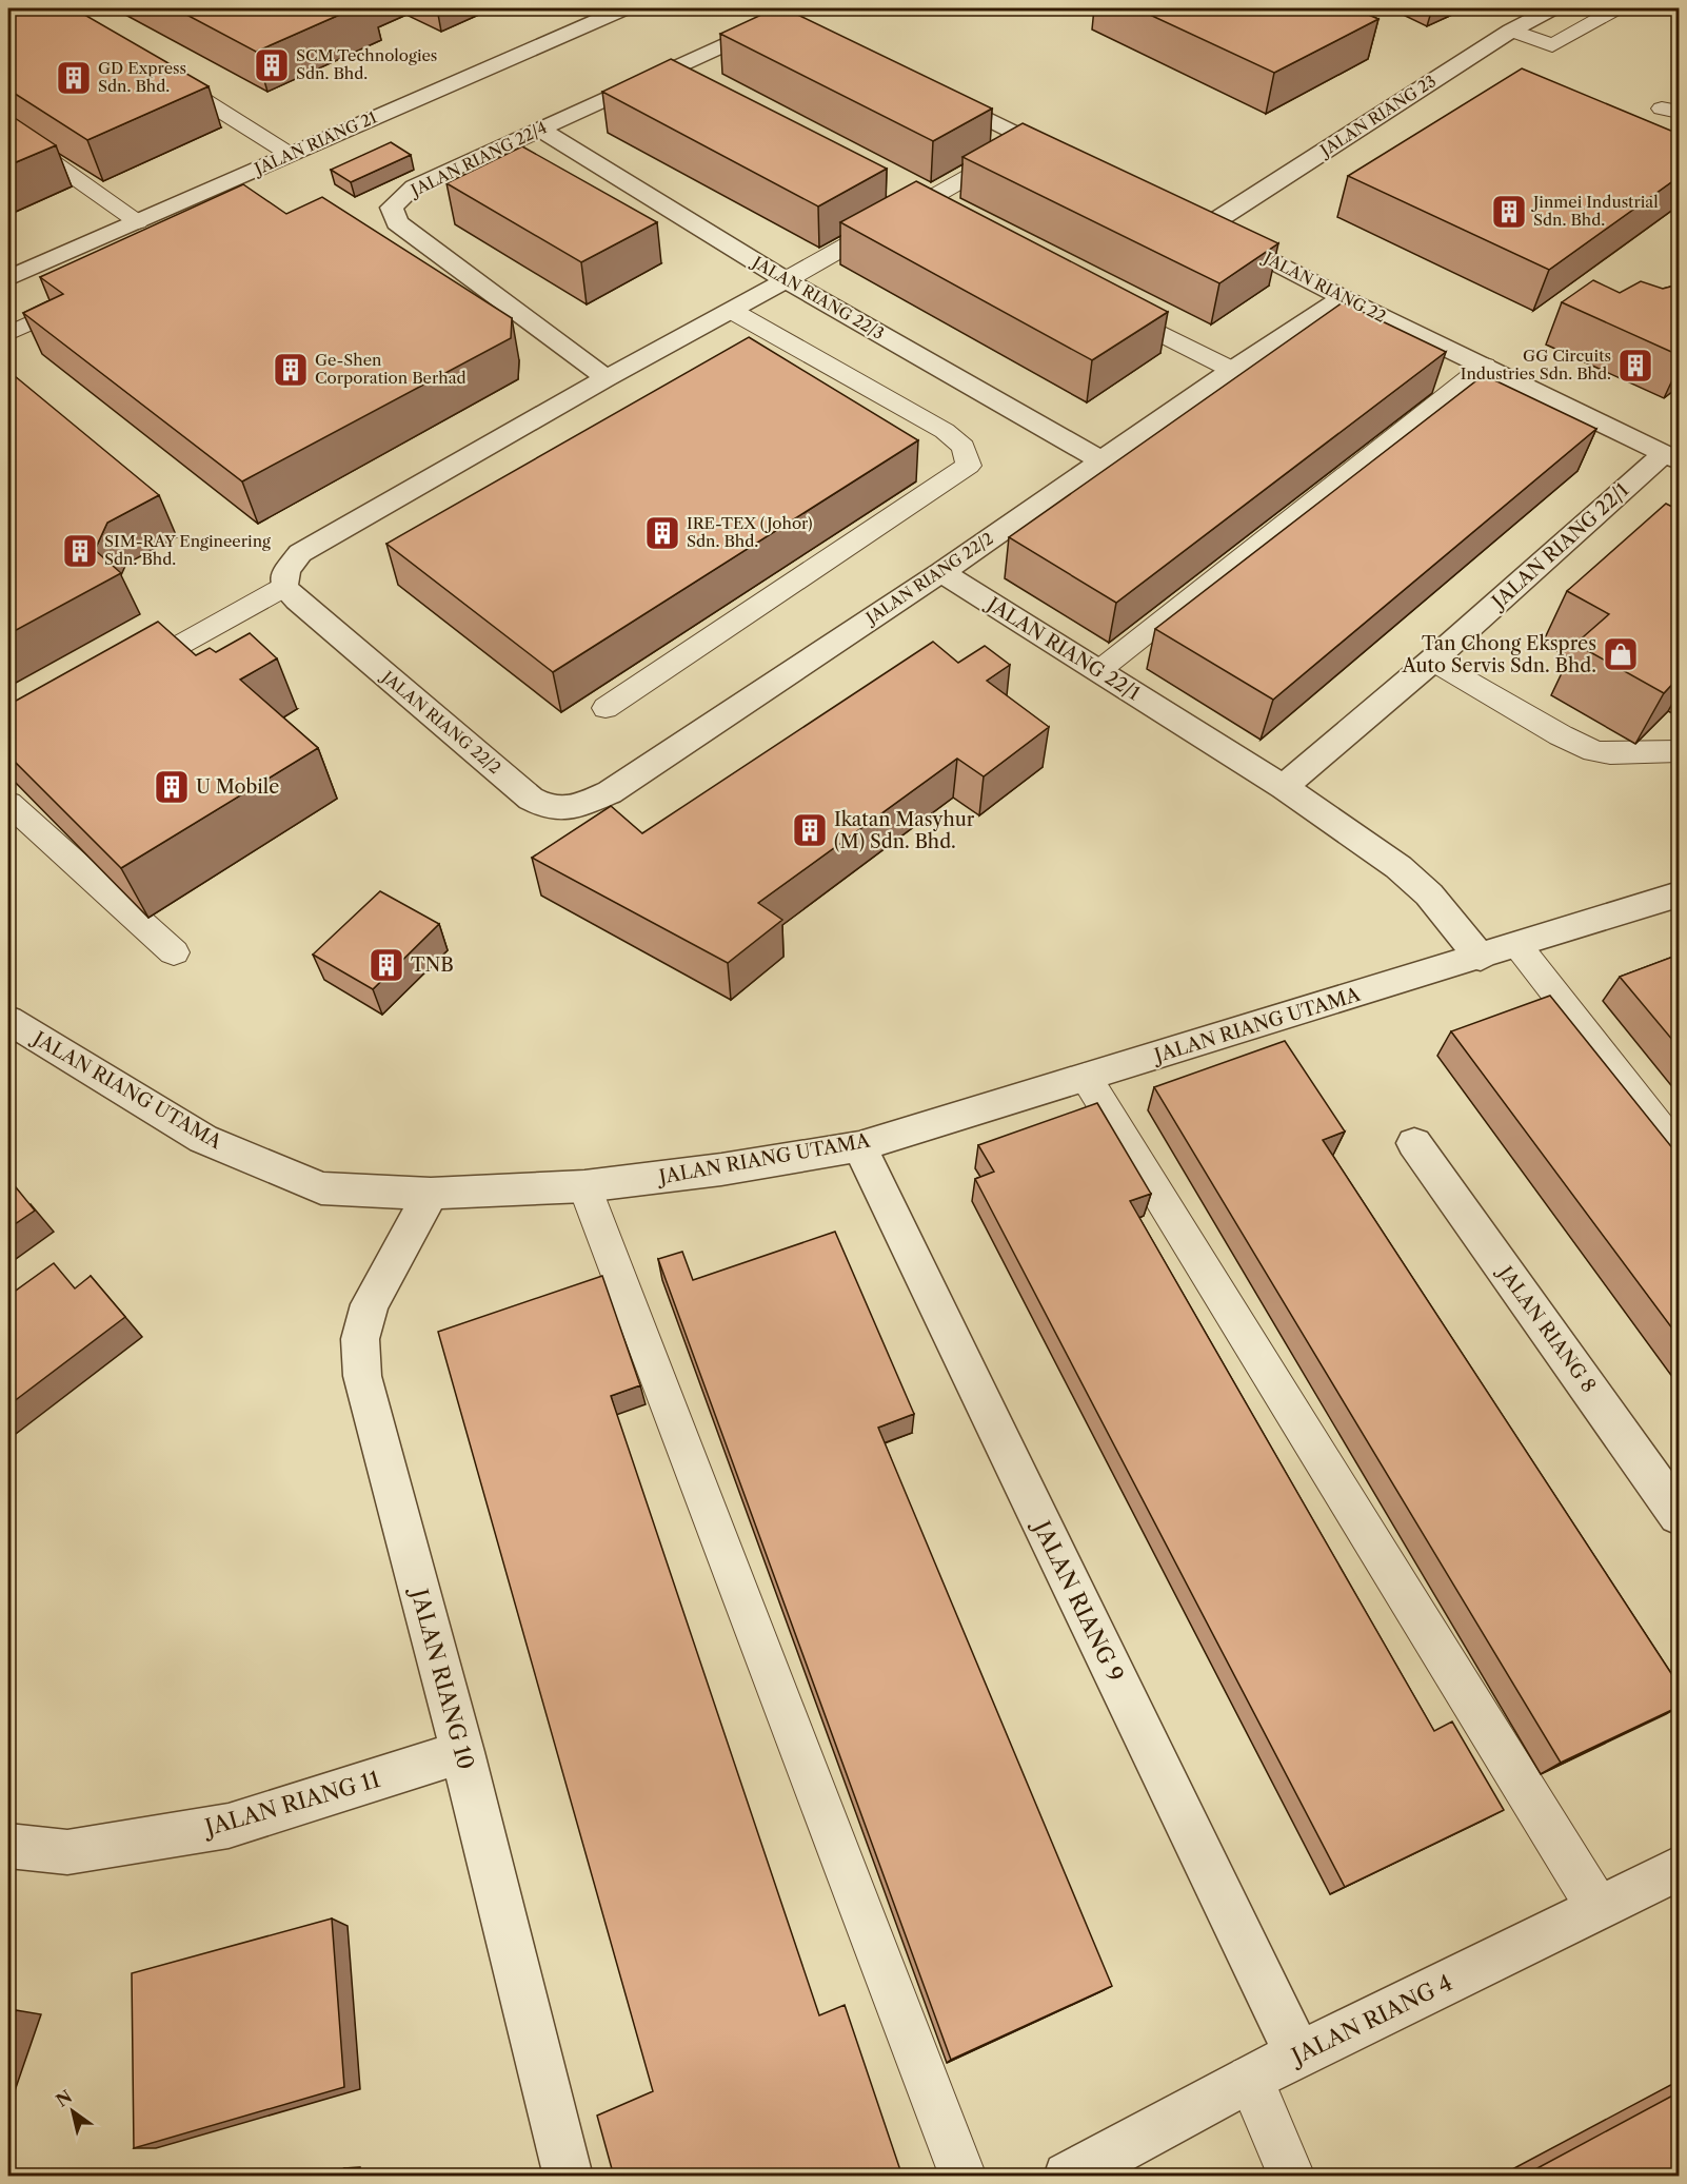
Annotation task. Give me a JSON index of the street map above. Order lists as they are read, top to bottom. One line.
{"streets":{"street":["JALAN RIANG 23","JALAN RIANG 21","JALAN RIANG 22/4","JALAN RIANG 22","JALAN RIANG 22/3","JALAN RIANG 22/1","JALAN RIANG 22/2","JALAN RIANG UTAMA","JALAN RIANG 8","JALAN RIANG 9","JALAN RIANG 10","JALAN RIANG 11","JALAN RIANG 4"]},"crossings":[["JALAN RIANG 23","JALAN RIANG 22"],["JALAN RIANG 22/4","JALAN RIANG 22/3"],["JALAN RIANG 22","JALAN RIANG 22/1"],["JALAN RIANG 22","JALAN RIANG 22/2"],["JALAN RIANG 22/3","JALAN RIANG 22/2"],["JALAN RIANG 22/1","JALAN RIANG 22/2"],["JALAN RIANG 22/1","JALAN RIANG UTAMA"],["JALAN RIANG UTAMA","JALAN RIANG 9"],["JALAN RIANG UTAMA","JALAN RIANG 10"],["JALAN RIANG 9","JALAN RIANG 4"],["JALAN RIANG 10","JALAN RIANG 11"]],"places":{"building":["SCM Technologies Sdn. Bhd.","GD Express Sdn. Bhd.","Jinmei Industrial Sdn. Bhd.","GG Circuits Industries Sdn. Bhd.","Ge-Shen Corporation Berhad","IRE-TEX (Johor) Sdn. Bhd.","SIM-RAY Engineering Sdn. Bhd.","U Mobile","Ikatan Masyhur (M) Sdn. Bhd.","TNB"],"shop":["Tan Chong Ekspres Auto Servis Sdn. Bhd."]},"north":"top left"}
